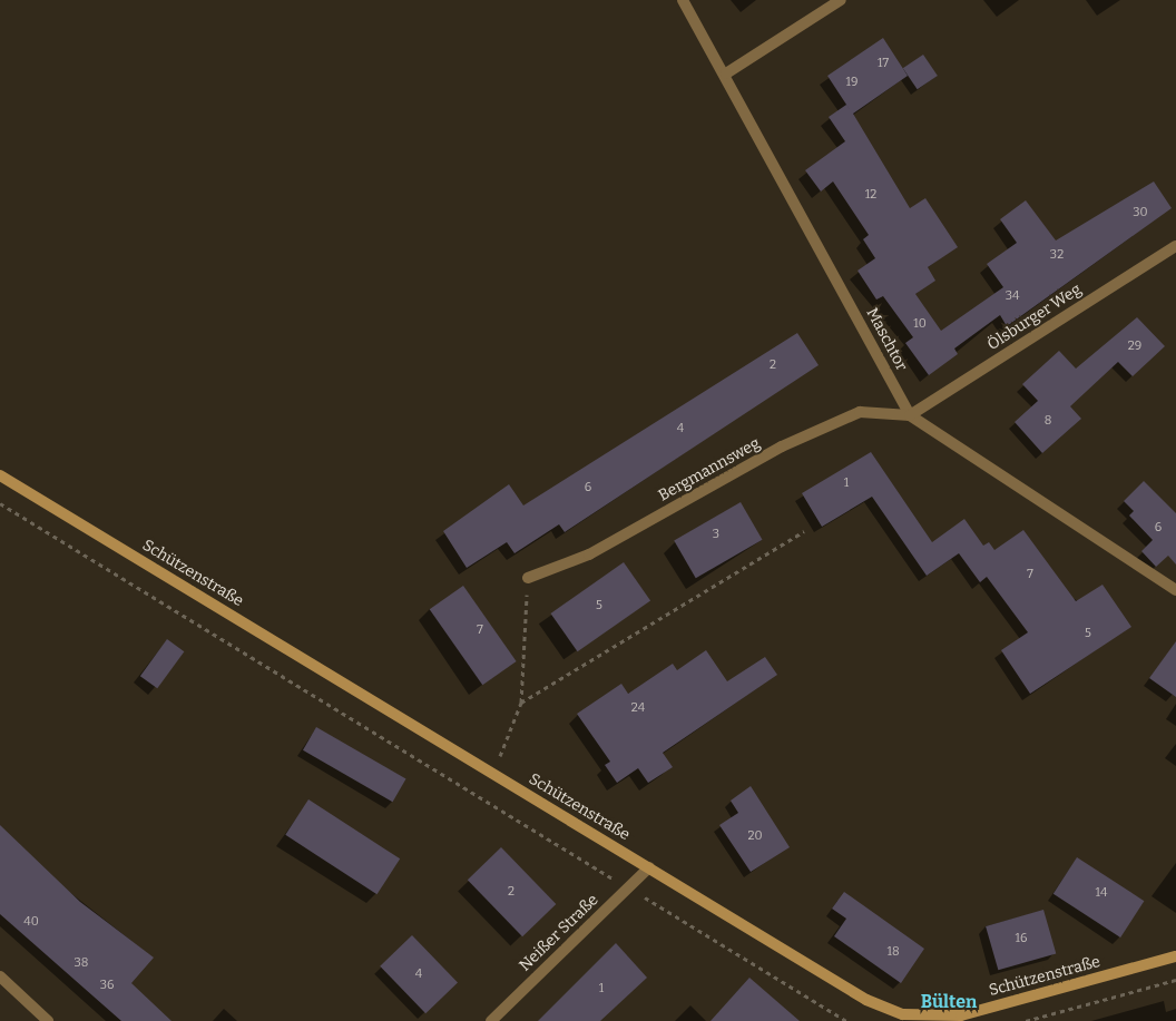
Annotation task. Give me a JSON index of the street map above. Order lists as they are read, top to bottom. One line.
{"streets":{"street":["Ölsburger Weg","Maschtor","Bergmannsweg","Schützenstraße","Neißer Straße"]},"crossings":[["Ölsburger Weg","Maschtor"],["Ölsburger Weg","Bergmannsweg"],["Maschtor","Bergmannsweg"],["Schützenstraße","Neißer Straße"]],"districts":["Bülten"],"house_numbers":["17","19","12","30","32","34","10","29","2","8","4","1","6","6","3","7","5","7","5","24","20","2","14","40","16","18","38","4","36","1"]}
